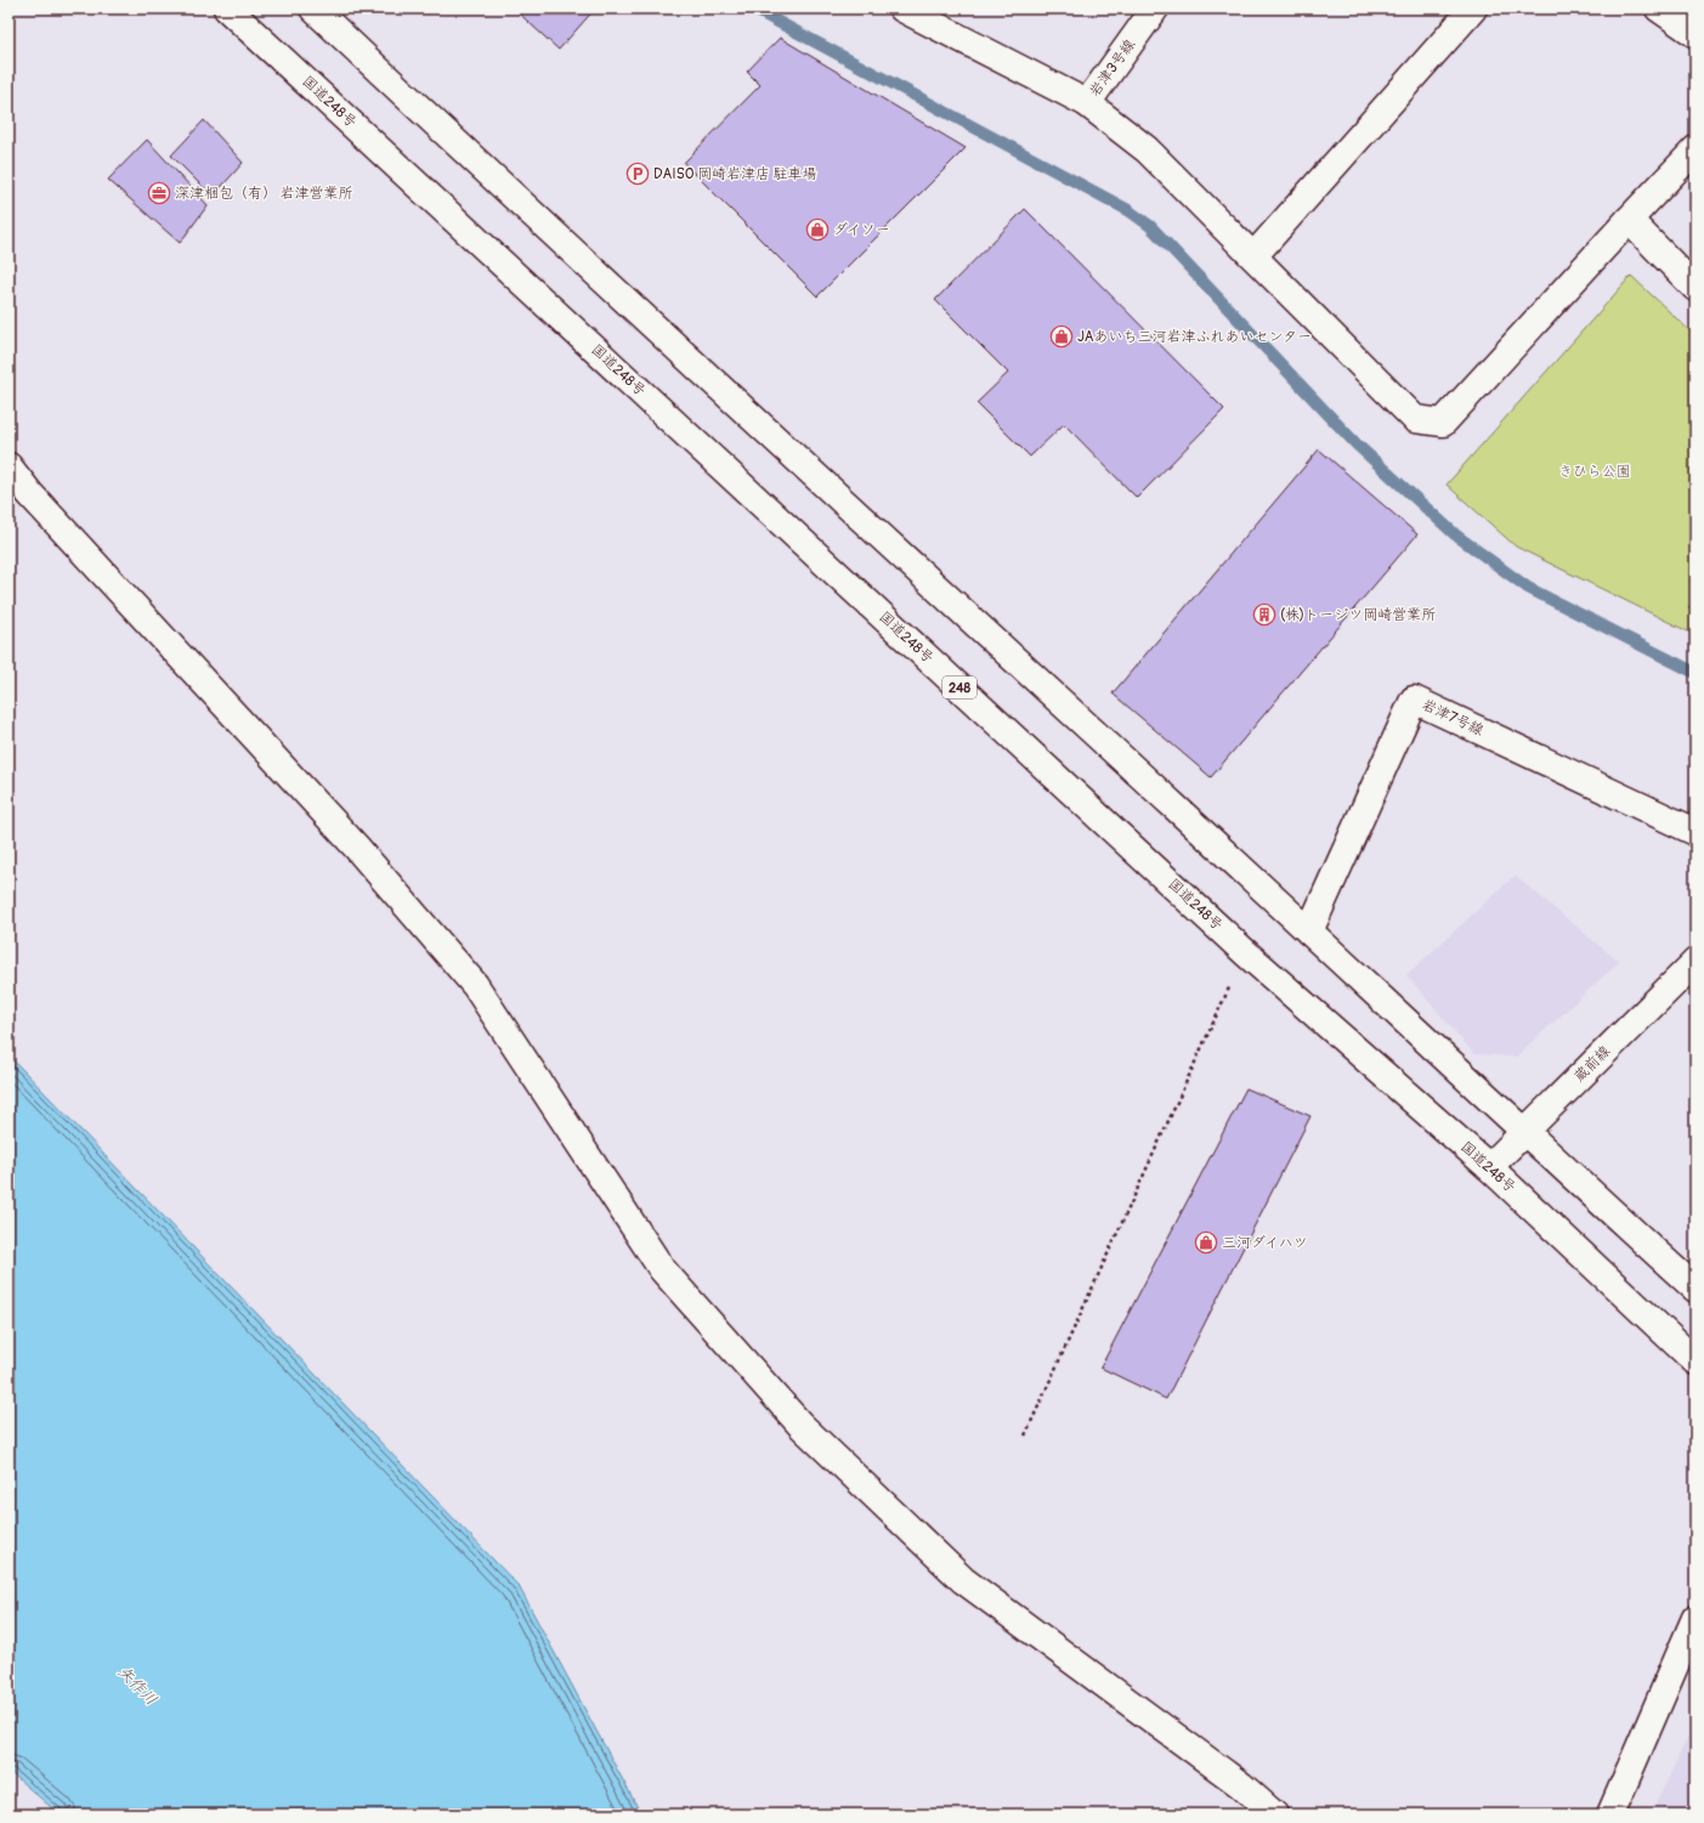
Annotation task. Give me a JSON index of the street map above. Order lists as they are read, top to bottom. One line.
{"streets":{"main road":["岩津3号線","国道248号","248","岩津7号線","蔵前線"]},"crossings":[["国道248号","蔵前線"]],"water":["矢作川"],"parks":["きひら公園"],"places":{"parking":["DAISO 岡崎岩津店 駐車場"],"office":["深津梱包（有） 岩津営業所"],"shop":["ダイソー","JAあいち三河岩津ふれあいセンター","三河ダイハツ"],"building":["(株)トージツ岡崎営業所"]}}
